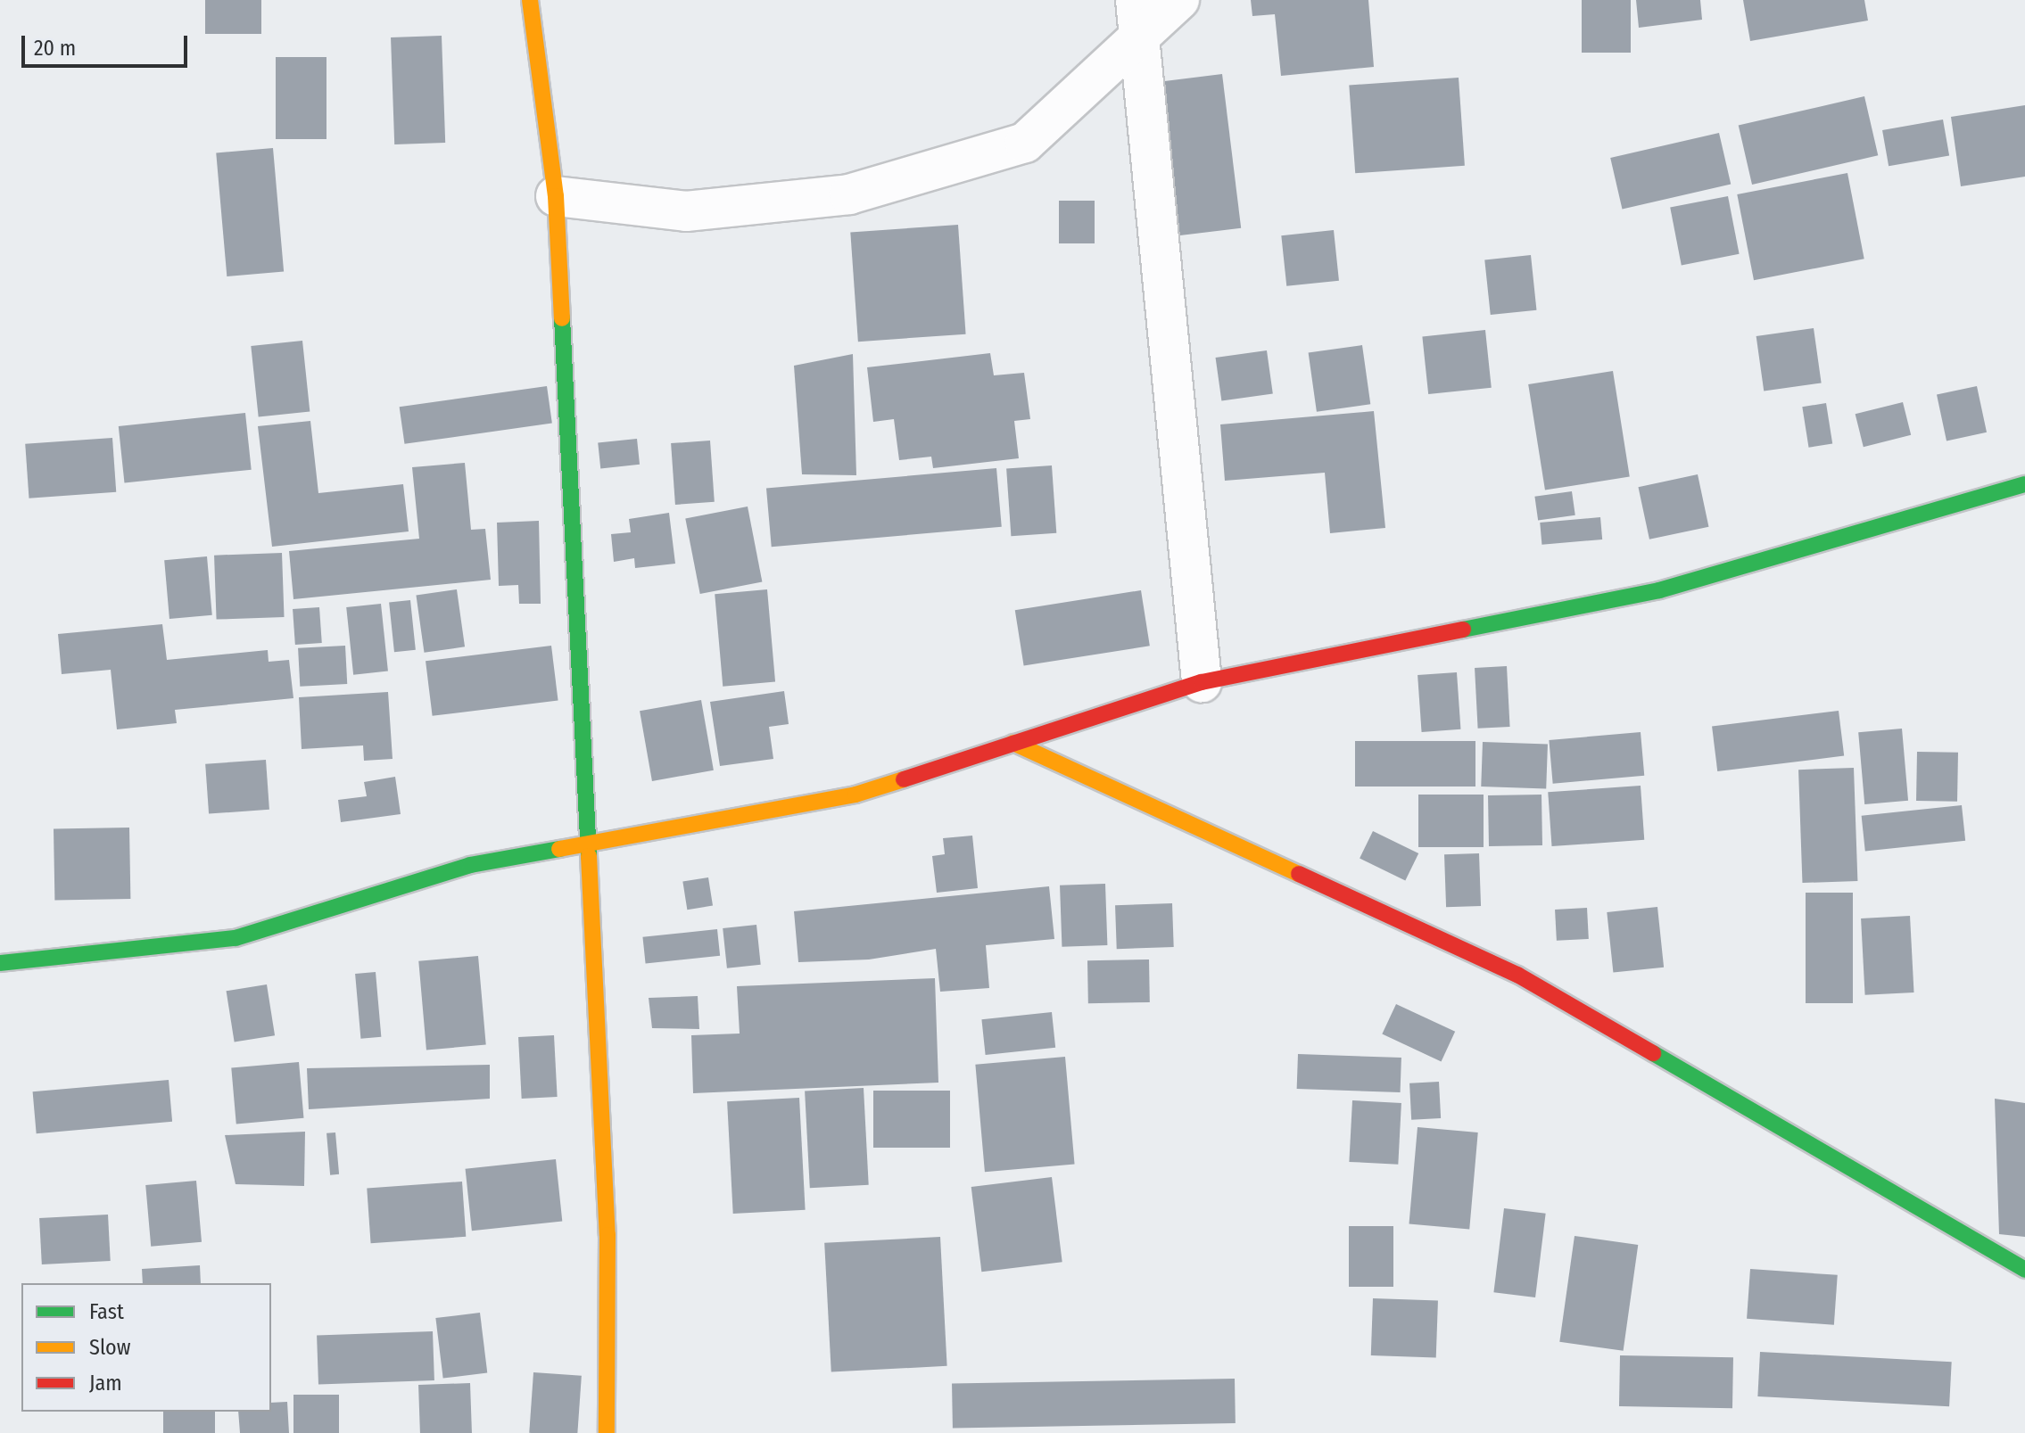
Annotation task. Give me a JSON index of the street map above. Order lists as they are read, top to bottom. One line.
{"legend":["Fast","Slow","Jam"],"scale_bar":"20 m"}
